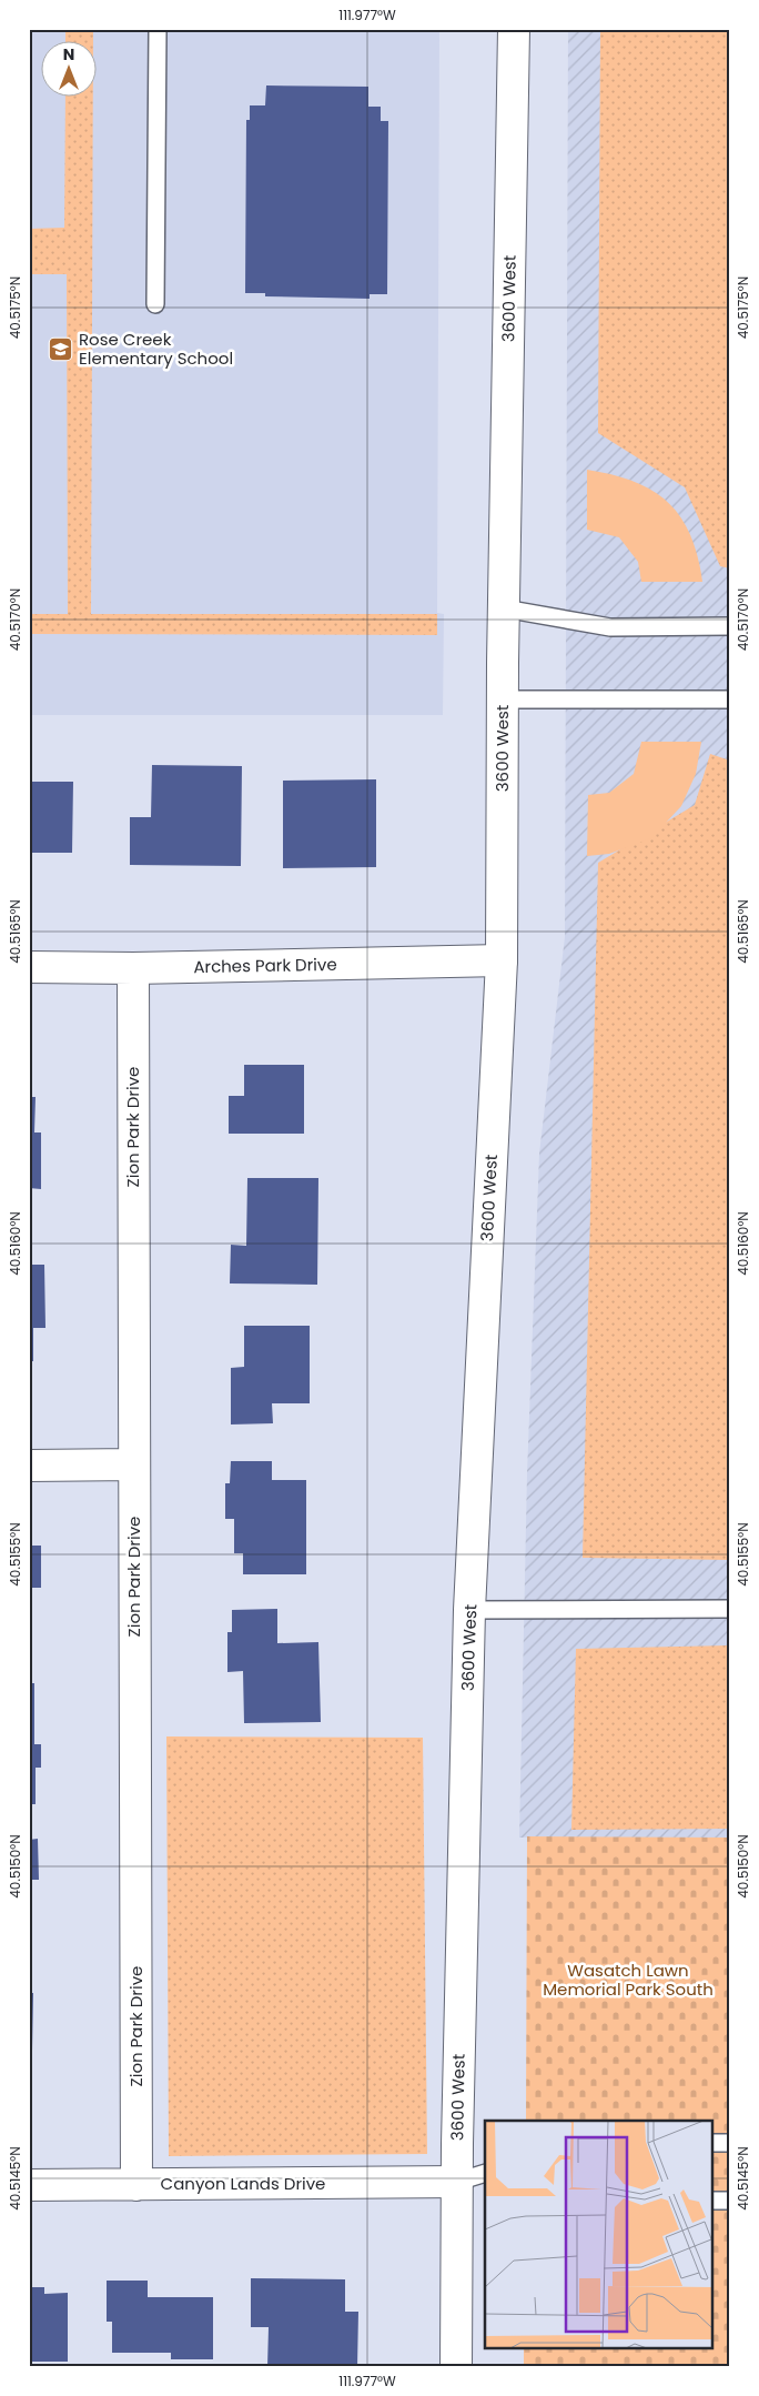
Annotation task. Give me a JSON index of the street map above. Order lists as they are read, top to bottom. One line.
{"streets":{"main road":["3600 West","Arches Park Drive","Zion Park Drive","Canyon Lands Drive"]},"crossings":[["3600 West","Arches Park Drive"],["3600 West","Canyon Lands Drive"],["Arches Park Drive","Zion Park Drive"],["Zion Park Drive","Canyon Lands Drive"]],"parks":["Wasatch Lawn Memorial Park South"],"places":{"school or university":["Rose Creek Elementary School"]},"north":"top","coordinates":["111.977°W","40.5175°N","40.5170°N","40.5165°N","40.5160°N","40.5155°N","40.5150°N","40.5145°N"]}
